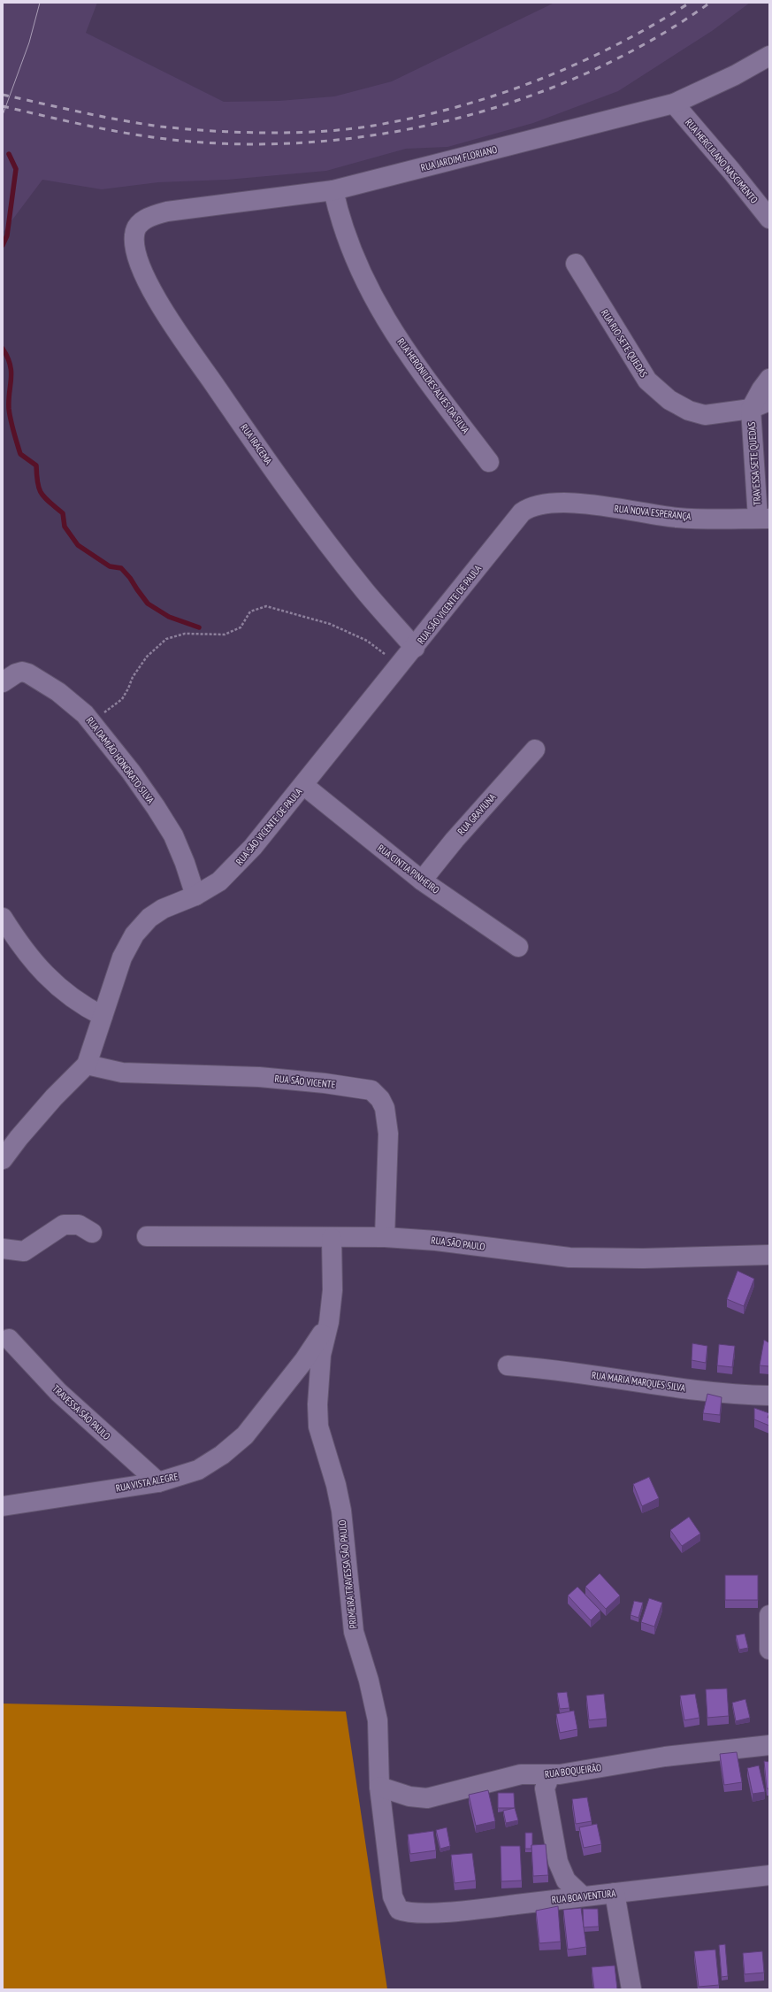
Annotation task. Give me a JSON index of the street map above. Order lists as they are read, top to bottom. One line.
{"streets":{"street":["RUA JARDIM FLORIANO","RUA HERCULANO NASCIMENTO","RUA RIO SETE QUEDAS","RUA HERONILDES ALVES DA SILVA","RUA IRACEMA","TRAVESSA SETE QUEDAS","RUA NOVA ESPERANÇA","RUA SÃO VICENTE DE PAULA","RUA DAMIÃO HONORATO SILVA","RUA GRAVIUNA","RUA CINTIA PINHEIRO","RUA SÃO VICENTE","RUA SÃO PAULO","RUA MARIA MARQUES SILVA","TRAVESSA SÃO PAULO","RUA VISTA ALEGRE","PRIMEIRA TRAVESSA SÃO PAULO","RUA BOQUEIRÃO","RUA BOA VENTURA"]},"crossings":[["RUA JARDIM FLORIANO","RUA HERCULANO NASCIMENTO"],["RUA JARDIM FLORIANO","RUA HERONILDES ALVES DA SILVA"],["RUA JARDIM FLORIANO","RUA IRACEMA"],["RUA RIO SETE QUEDAS","TRAVESSA SETE QUEDAS"],["RUA IRACEMA","RUA SÃO VICENTE DE PAULA"],["TRAVESSA SETE QUEDAS","RUA NOVA ESPERANÇA"],["RUA NOVA ESPERANÇA","RUA SÃO VICENTE DE PAULA"],["RUA SÃO VICENTE DE PAULA","RUA DAMIÃO HONORATO SILVA"],["RUA SÃO VICENTE DE PAULA","RUA CINTIA PINHEIRO"],["RUA SÃO VICENTE DE PAULA","RUA SÃO VICENTE"],["RUA GRAVIUNA","RUA CINTIA PINHEIRO"],["RUA SÃO VICENTE","RUA SÃO PAULO"],["RUA SÃO PAULO","PRIMEIRA TRAVESSA SÃO PAULO"],["TRAVESSA SÃO PAULO","RUA VISTA ALEGRE"],["RUA VISTA ALEGRE","PRIMEIRA TRAVESSA SÃO PAULO"],["PRIMEIRA TRAVESSA SÃO PAULO","RUA BOQUEIRÃO"],["PRIMEIRA TRAVESSA SÃO PAULO","RUA BOA VENTURA"]]}
